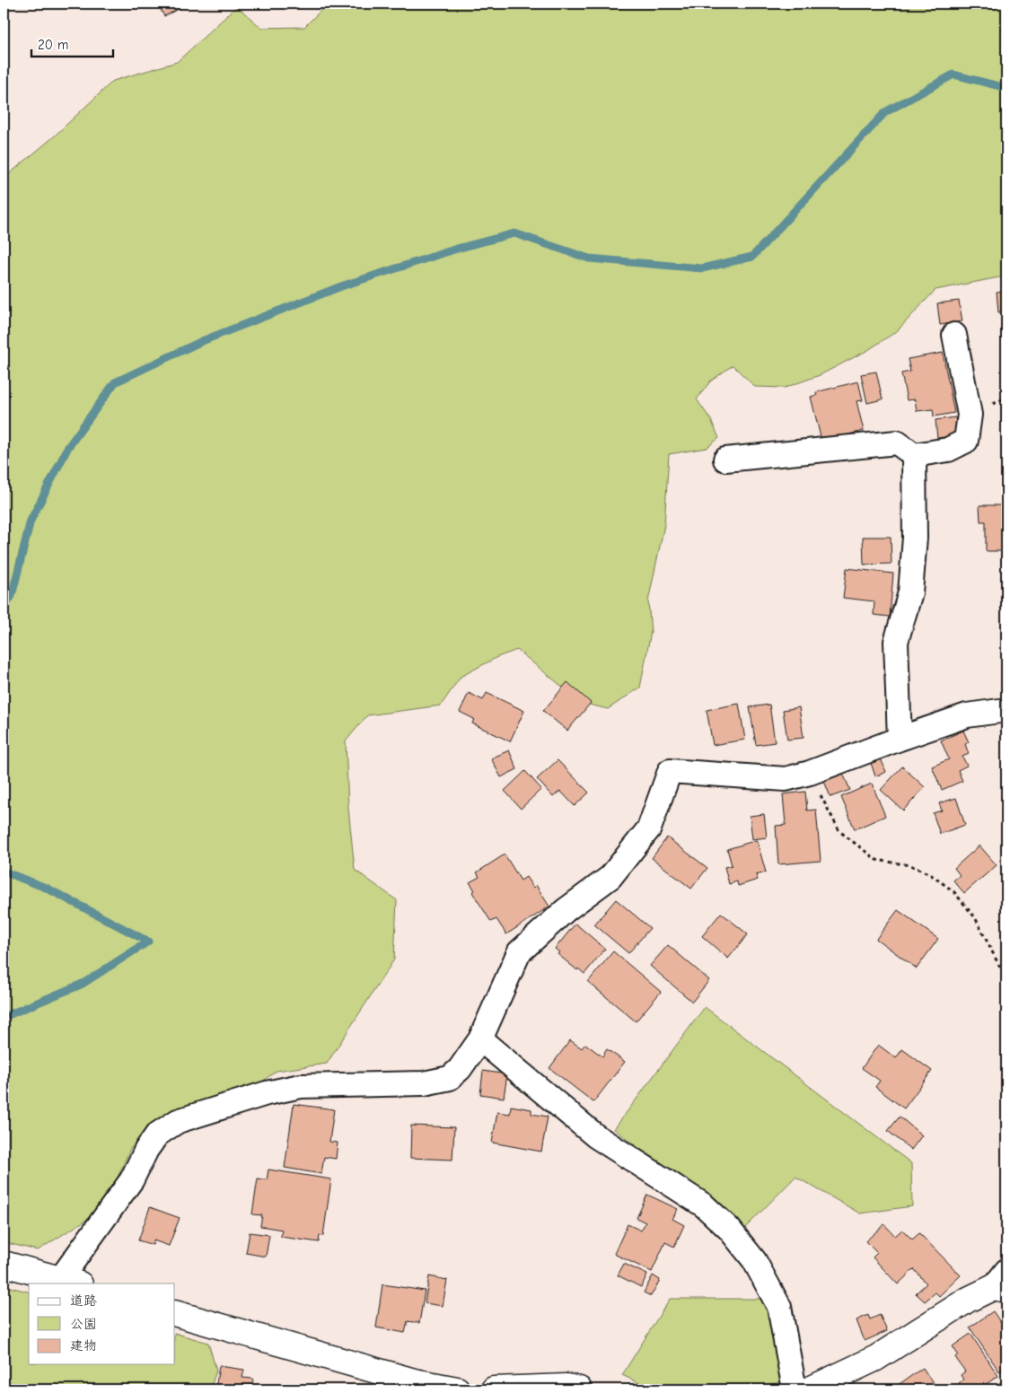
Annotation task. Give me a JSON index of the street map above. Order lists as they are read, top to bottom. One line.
{"legend":["道路","公園","建物"],"scale_bar":"20 m"}
